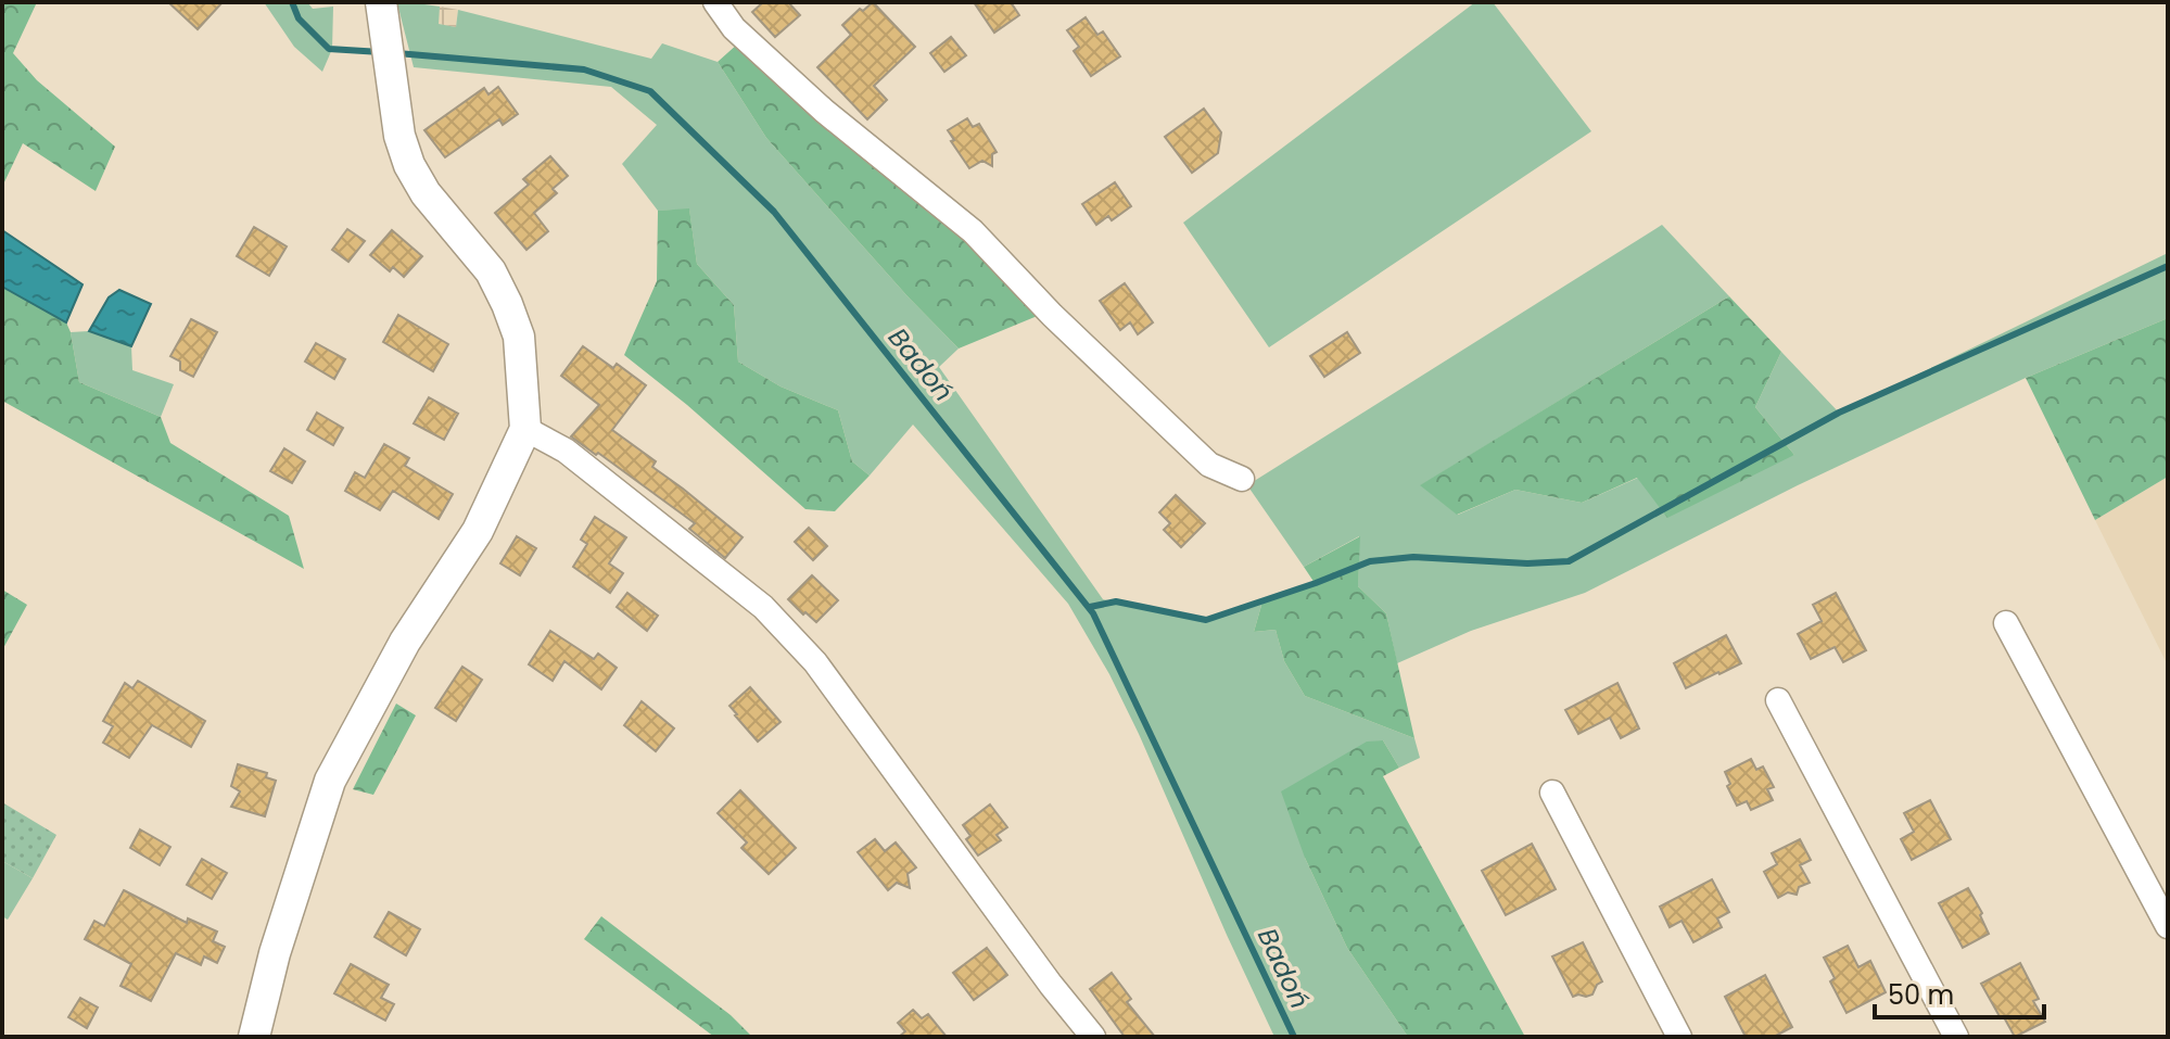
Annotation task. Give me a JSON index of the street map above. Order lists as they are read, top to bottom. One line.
{"water":["Badoń"],"scale_bar":"50 m"}
